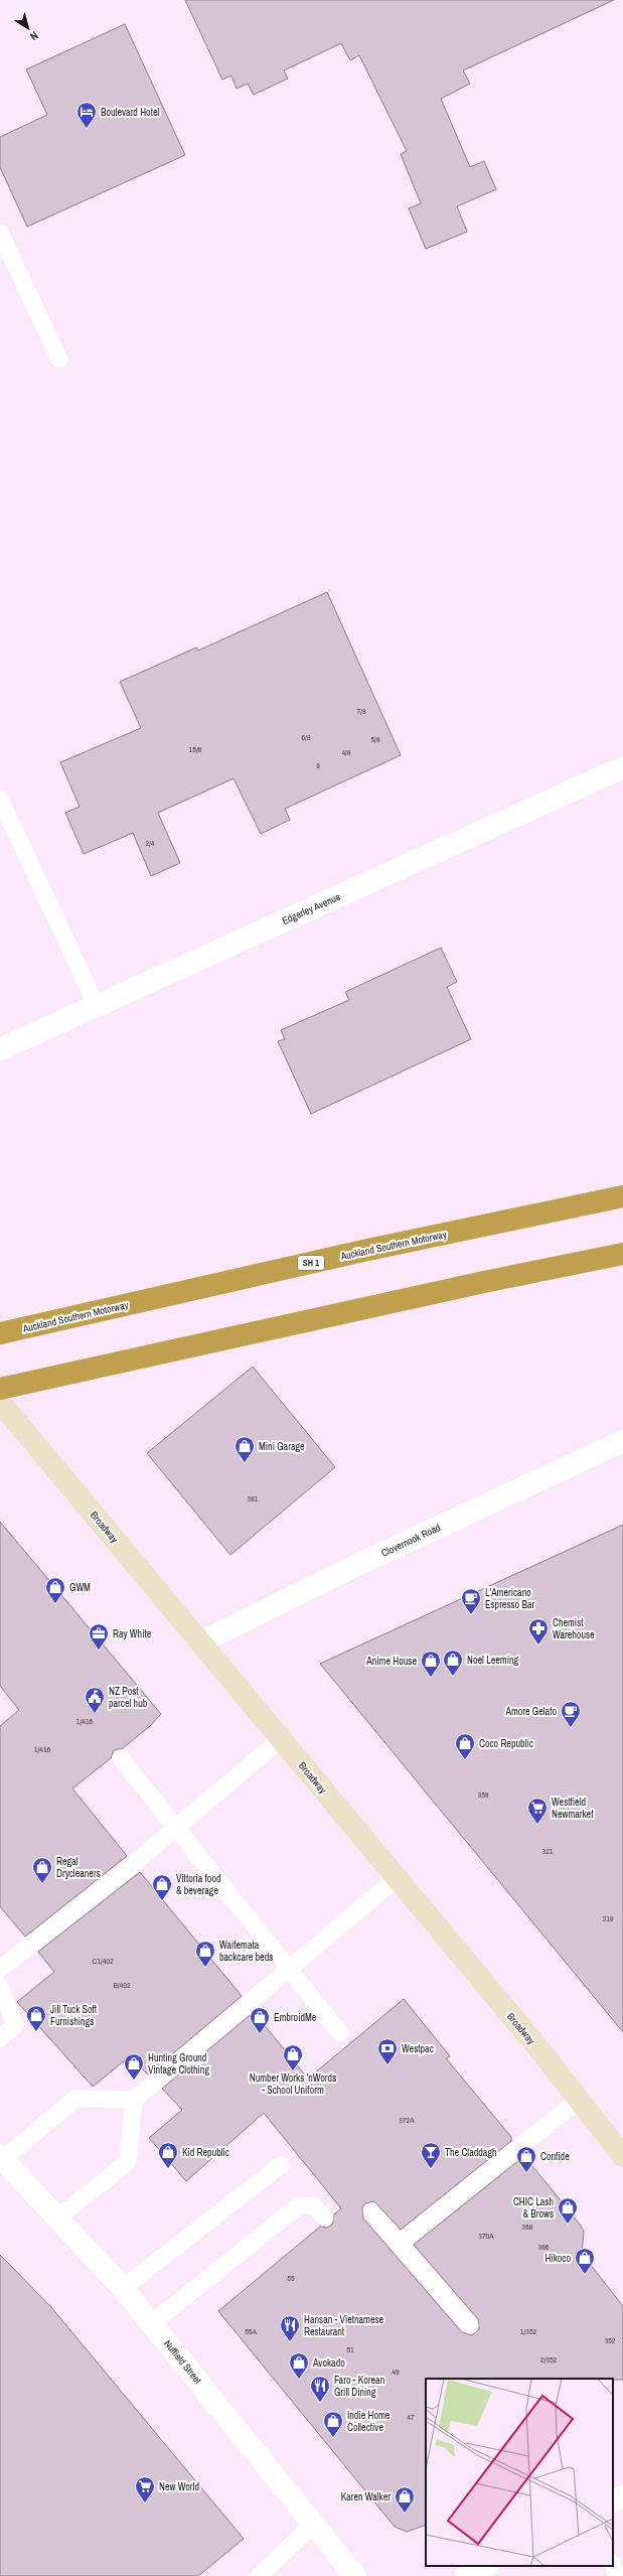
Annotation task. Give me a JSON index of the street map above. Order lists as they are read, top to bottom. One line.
{"streets":{"highway":["Auckland Southern Motorway","SH 1"],"main road":["Broadway"],"street":["Edgerley Avenue","Clovernook Road","Nuffield Street"]},"crossings":[["Broadway","Clovernook Road"]],"places":{"hotel":["Boulevard Hotel"],"shop":["Mini Garage","GWM","Noel Leeming","Anime House","Coco Republic","Regal Drycleaners","Vittoria food & beverage","Waitemata backcare beds","Jill Tuck Soft Furnishings","EmbroidMe","Number Works 'nWords - School Uniform","Hunting Ground Vintage Clothing","Kid Republic","Confide","CHIC Lash & Brows","Hikoco","Avokado","Indie Home Collective","Karen Walker"],"cafe":["L'Americano Espresso Bar","Amore Gelato"],"pharmacy":["Chemist Warehouse"],"office":["Ray White"],"public building":["NZ Post parcel hub"],"supermarket":["Westfield Newmarket","New World"],"bank":["Westpac"],"bar":["The Claddagh"],"restaurant":["Hansan - Vietnamese Restaurant","Faro - Korean Grill Dining"]},"house_numbers":["7/8","6/8","5/8","15/6","4/8","8","2/4","381","1/416","1/416","359","321","319","C1/402","B/402","372A","368","370A","366","55","55A","1/352","352","51","2/352","49","47"],"north":"bottom right"}
